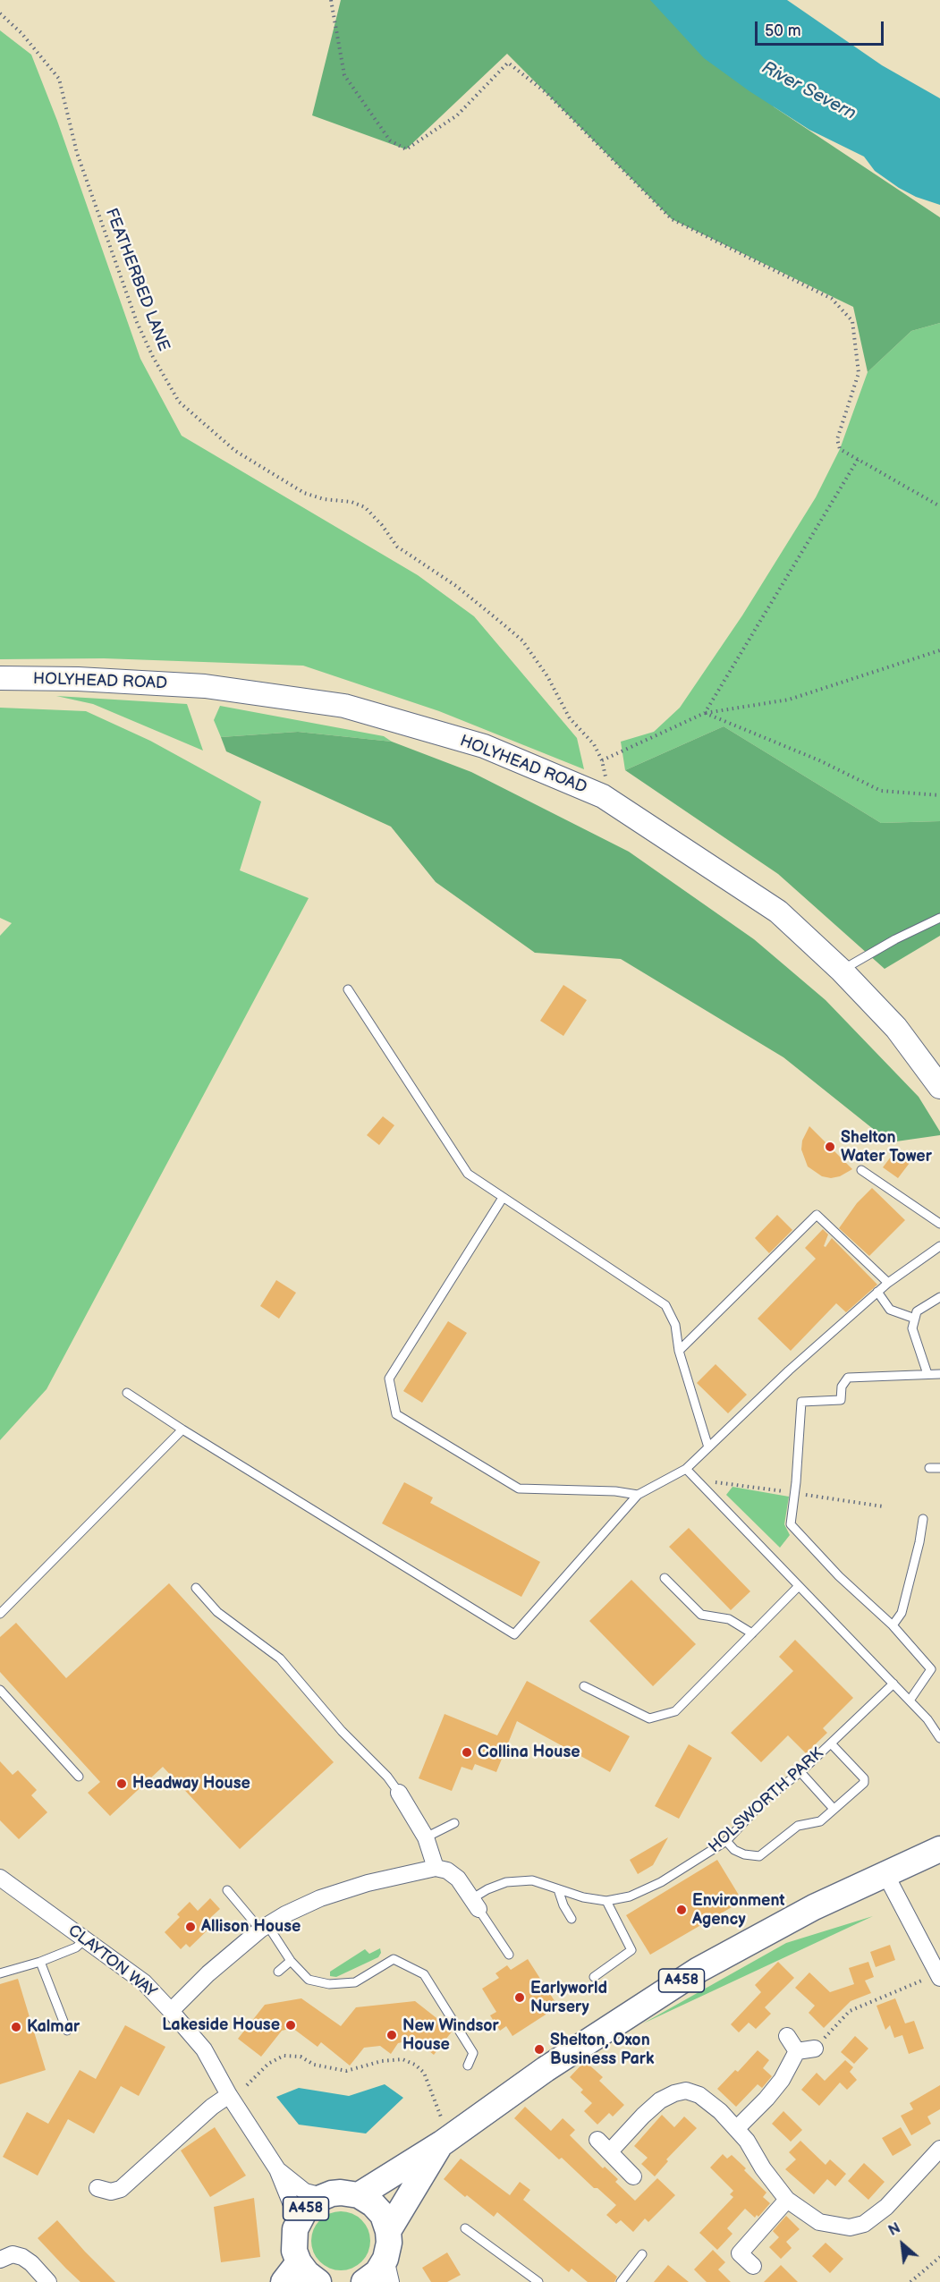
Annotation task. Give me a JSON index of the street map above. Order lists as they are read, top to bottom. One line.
{"streets":{"main road":["HOLYHEAD ROAD","A458"],"street":["CLAYTON WAY"],"lane":["HOLSWORTH PARK"],"path":["FEATHERBED LANE"]},"crossings":[["CLAYTON WAY","A458"]],"water":["River Severn"],"places":["Shelton Water Tower","Collina House","Headway House","Environment Agency","Allison House","Earlyworld Nursery","Lakeside House","Kalmar","New Windsor House","Shelton, Oxon Business Park"],"scale_bar":"50 m","north":"top left"}
